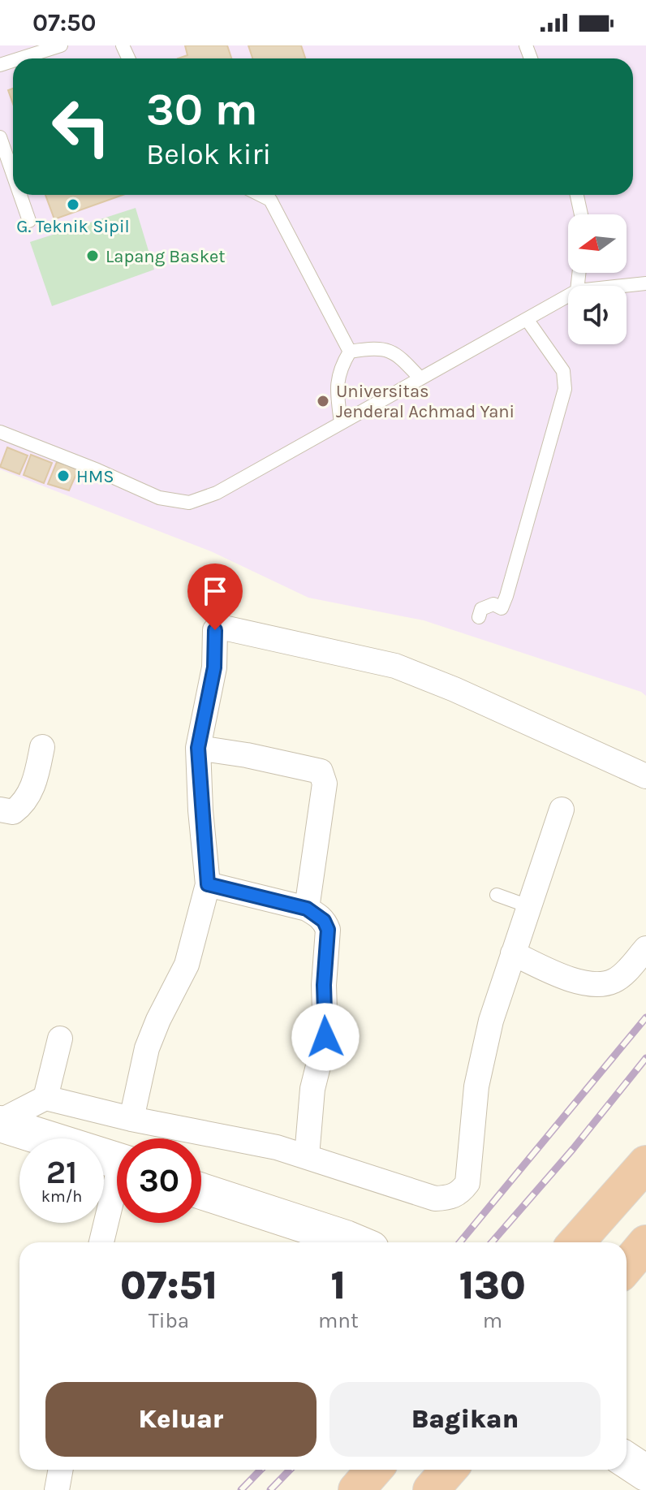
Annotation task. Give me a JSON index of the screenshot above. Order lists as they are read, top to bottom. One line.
{"places":["G. Teknik Sipil","Lapang Basket","Universitas Jenderal Achmad Yani","HMS"],"north":"left","page":{"status":"07:50","turn":["30 m","Belok kiri"],"speed":"21 km/h","limit":"30","eta":["07:51","Tiba","1","mnt","130","m"],"buttons":["Keluar","Bagikan"]}}
